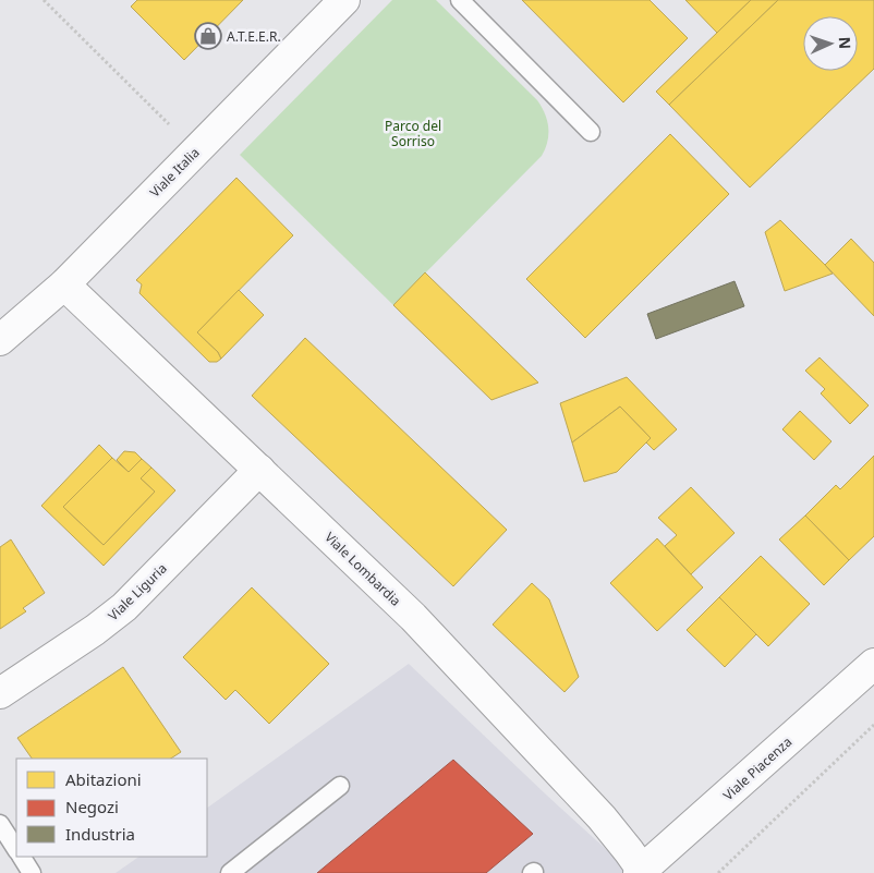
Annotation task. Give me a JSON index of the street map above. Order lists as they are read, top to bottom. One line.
{"streets":{"street":["Viale Italia","Viale Lombardia","Viale Liguria","Viale Piacenza"]},"crossings":[["Viale Italia","Viale Lombardia"],["Viale Lombardia","Viale Liguria"],["Viale Lombardia","Viale Piacenza"]],"parks":["Parco del Sorriso"],"places":{"shop":["A.T.E.E.R."]},"legend":["Abitazioni","Negozi","Industria"],"north":"right"}
